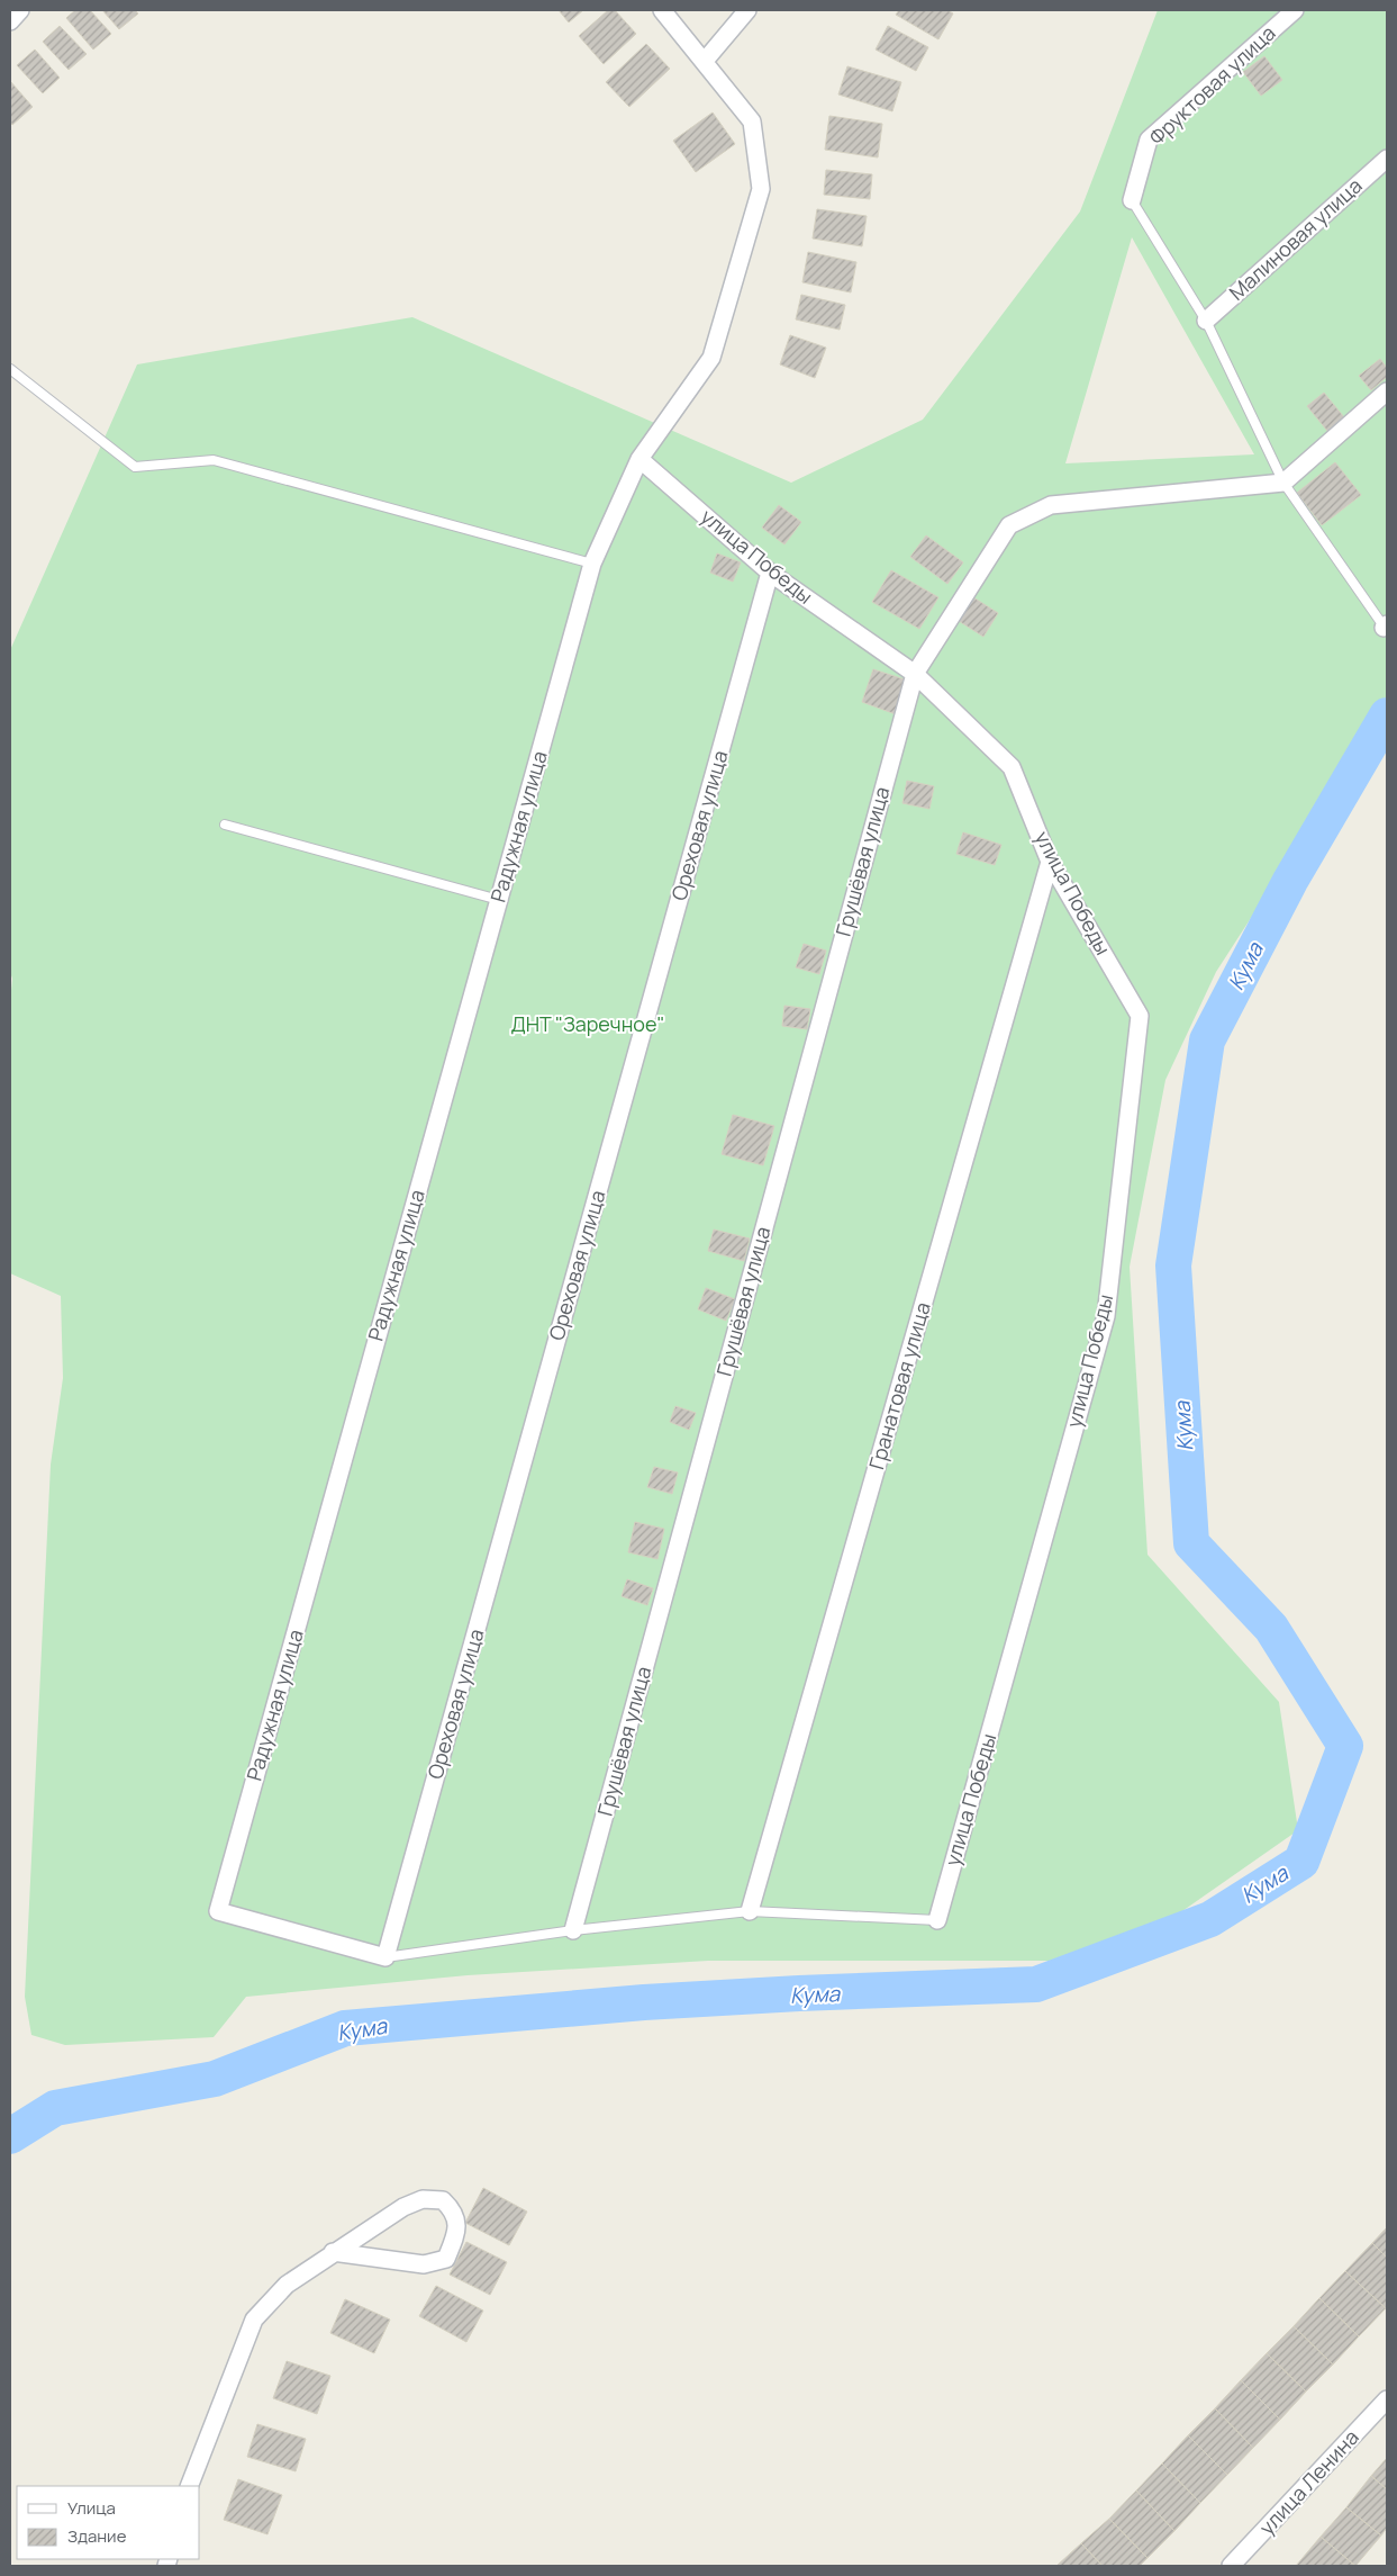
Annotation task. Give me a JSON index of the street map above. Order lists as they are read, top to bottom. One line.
{"streets":{"street":["Фруктовая улица","Малиновая улица","улица Победы","Ореховая улица","Радужная улица","Грушёвая улица","Гранатовая улица","улица Ленина"]},"crossings":[["улица Победы","Ореховая улица"],["улица Победы","Радужная улица"],["улица Победы","Грушёвая улица"],["улица Победы","Гранатовая улица"],["Ореховая улица","Радужная улица"]],"water":["Кума"],"parks":["ДНТ \"Заречное\""],"legend":["Улица","Здание"]}
